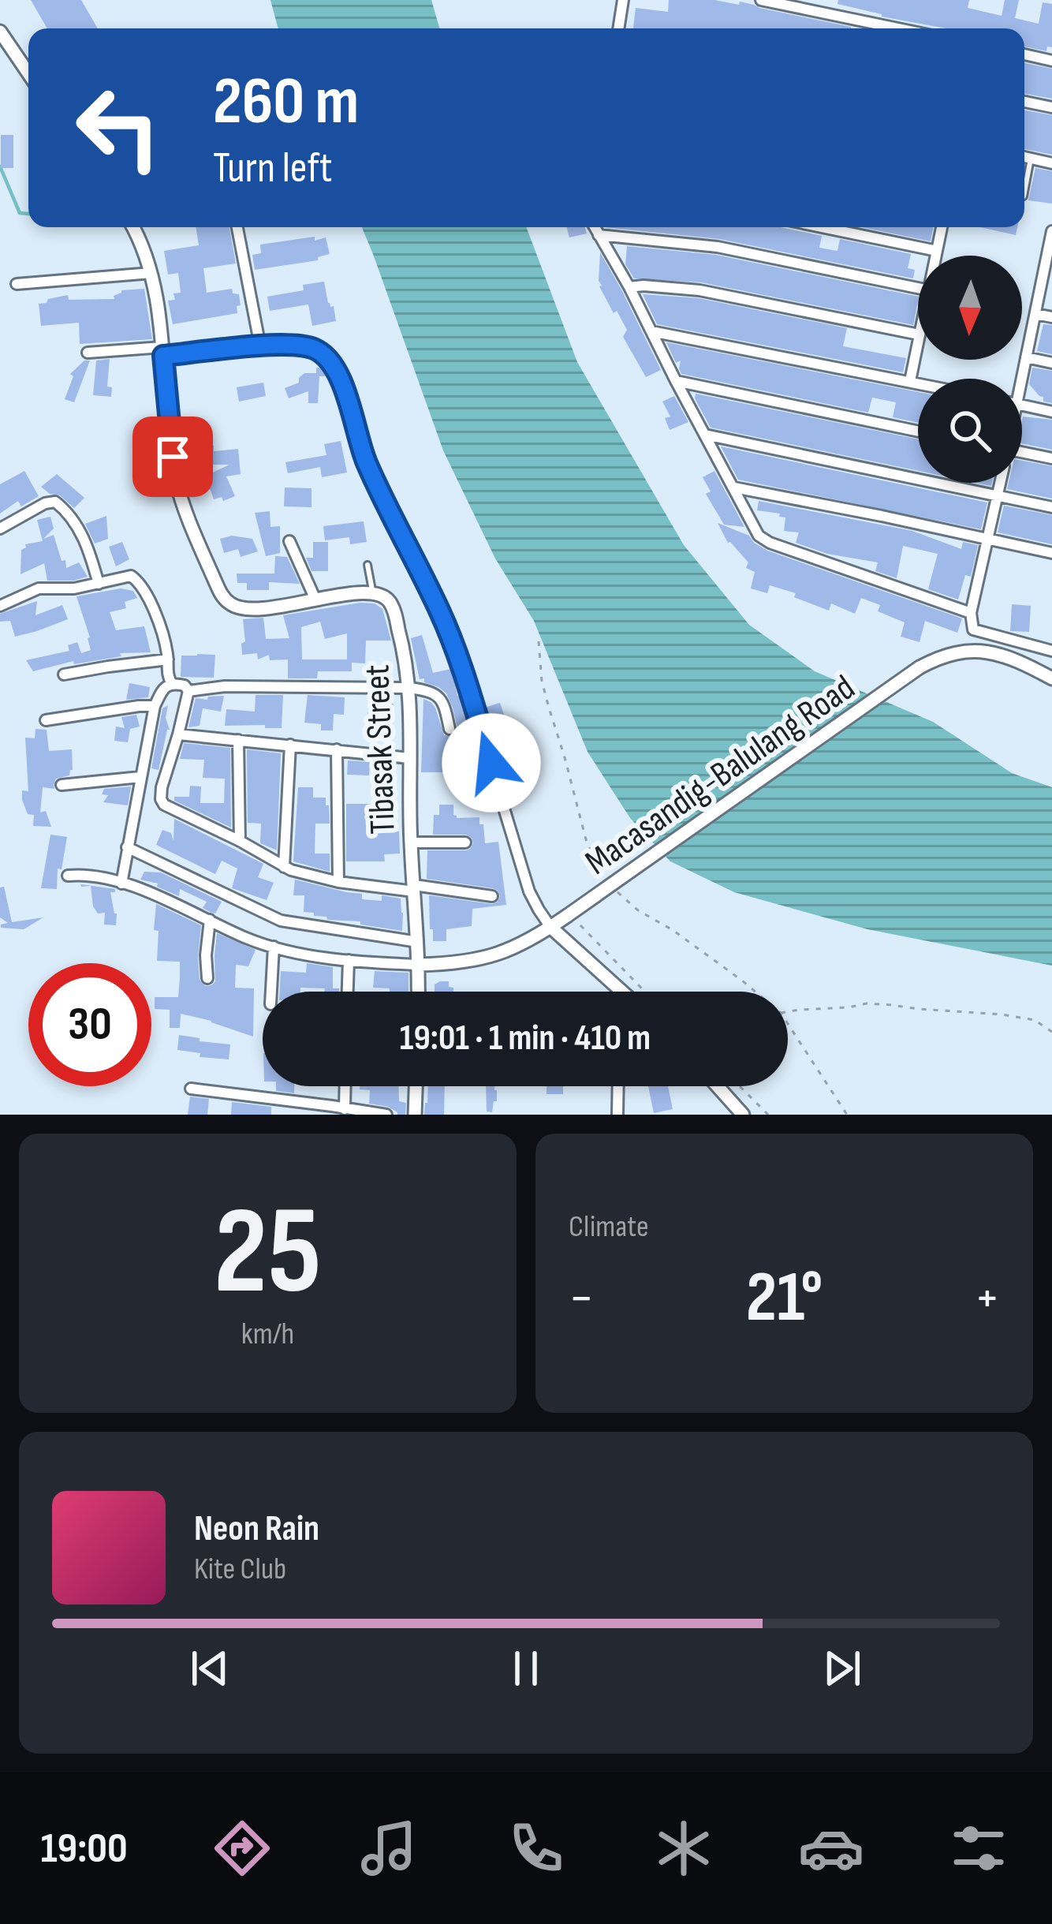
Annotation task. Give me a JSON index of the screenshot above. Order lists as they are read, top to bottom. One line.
{"streets":{"street":["Tibasak Street","Macasandig-Balulang Road"]},"crossings":[["Tibasak Street","Macasandig-Balulang Road"]],"north":"bottom","page":{"turn":["260 m","Turn left"],"limit":"30","trip":"19:01 · 1 min · 410 m","tile":[["25","km/h"],"Climate"],"heat":["−","21°","+"],"song":["Neon Rain","Kite Club"],"tabs":"19:00"}}
